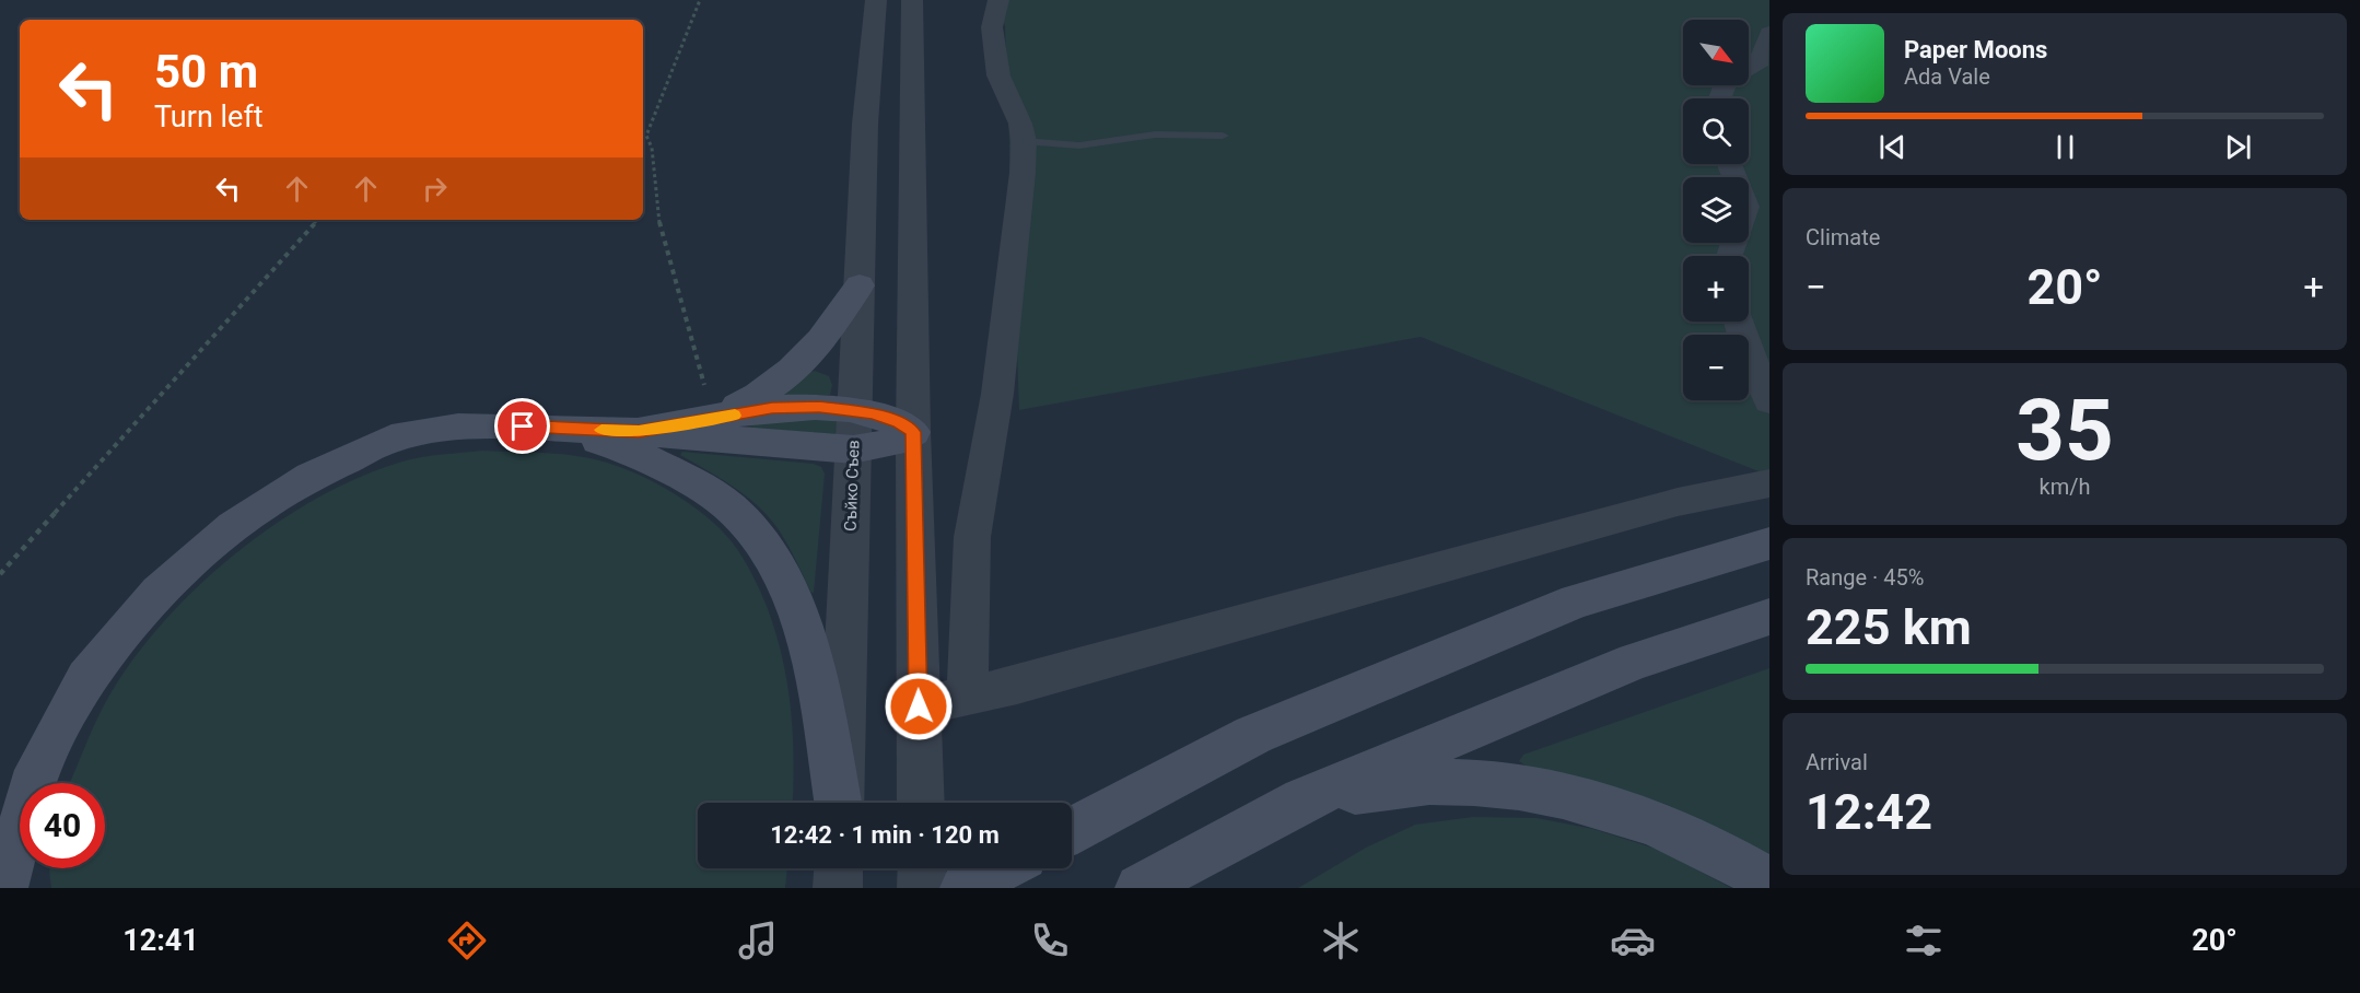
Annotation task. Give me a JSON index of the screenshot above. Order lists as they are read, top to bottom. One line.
{"streets":{"street":["Съйко Съев"]},"north":"bottom right","page":{"map_buttons":["+","−"],"turn":["50 m","Turn left"],"song":["Paper Moons","Ada Vale"],"tile":["Climate",["35","km/h"],["Range · 45%","225 km"],["Arrival","12:42"]],"heat":["−","20°","+"],"limit":"40","trip":"12:42 · 1 min · 120 m","tabs":["12:41","20°"]}}
